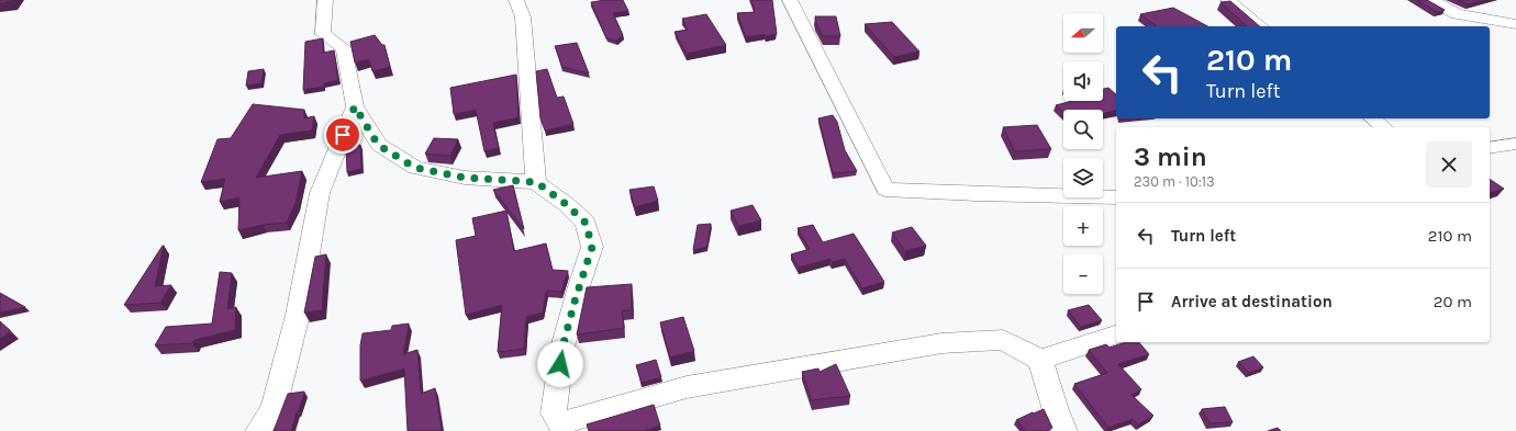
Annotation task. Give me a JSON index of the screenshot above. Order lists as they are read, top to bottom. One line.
{"north":"left","page":{"map_buttons":["+","−"],"turn":["210 m","Turn left"],"heading":["3 min","230 m · 10:13"],"list":[{"name":"Turn left","value":"210 m"},{"name":"Arrive at destination","value":"20 m"}]}}
